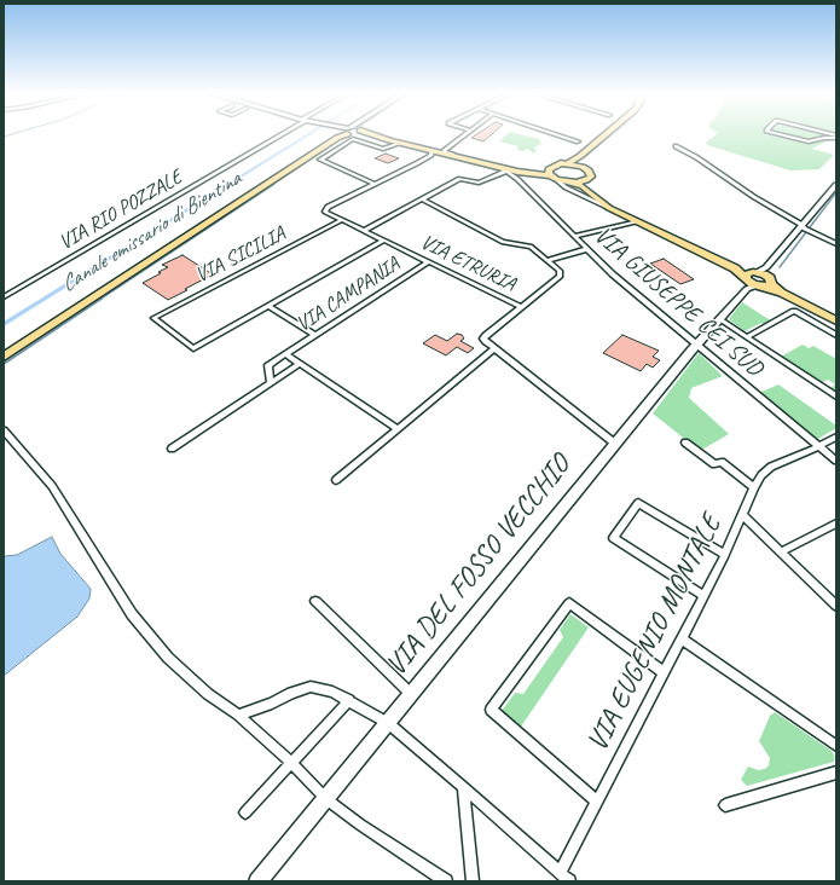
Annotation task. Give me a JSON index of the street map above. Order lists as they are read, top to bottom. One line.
{"streets":{"street":["VIA RIO POZZALE","VIA SICILIA","VIA ETRURIA","VIA CAMPANIA","VIA GIUSEPPE CEI SUD","VIA DEL FOSSO VECCHIO","VIA EUGENIO MONTALE"]},"crossings":[["VIA SICILIA","VIA ETRURIA"],["VIA ETRURIA","VIA CAMPANIA"],["VIA GIUSEPPE CEI SUD","VIA DEL FOSSO VECCHIO"],["VIA GIUSEPPE CEI SUD","VIA EUGENIO MONTALE"]],"water":["Canale emissario di Bientina"]}
